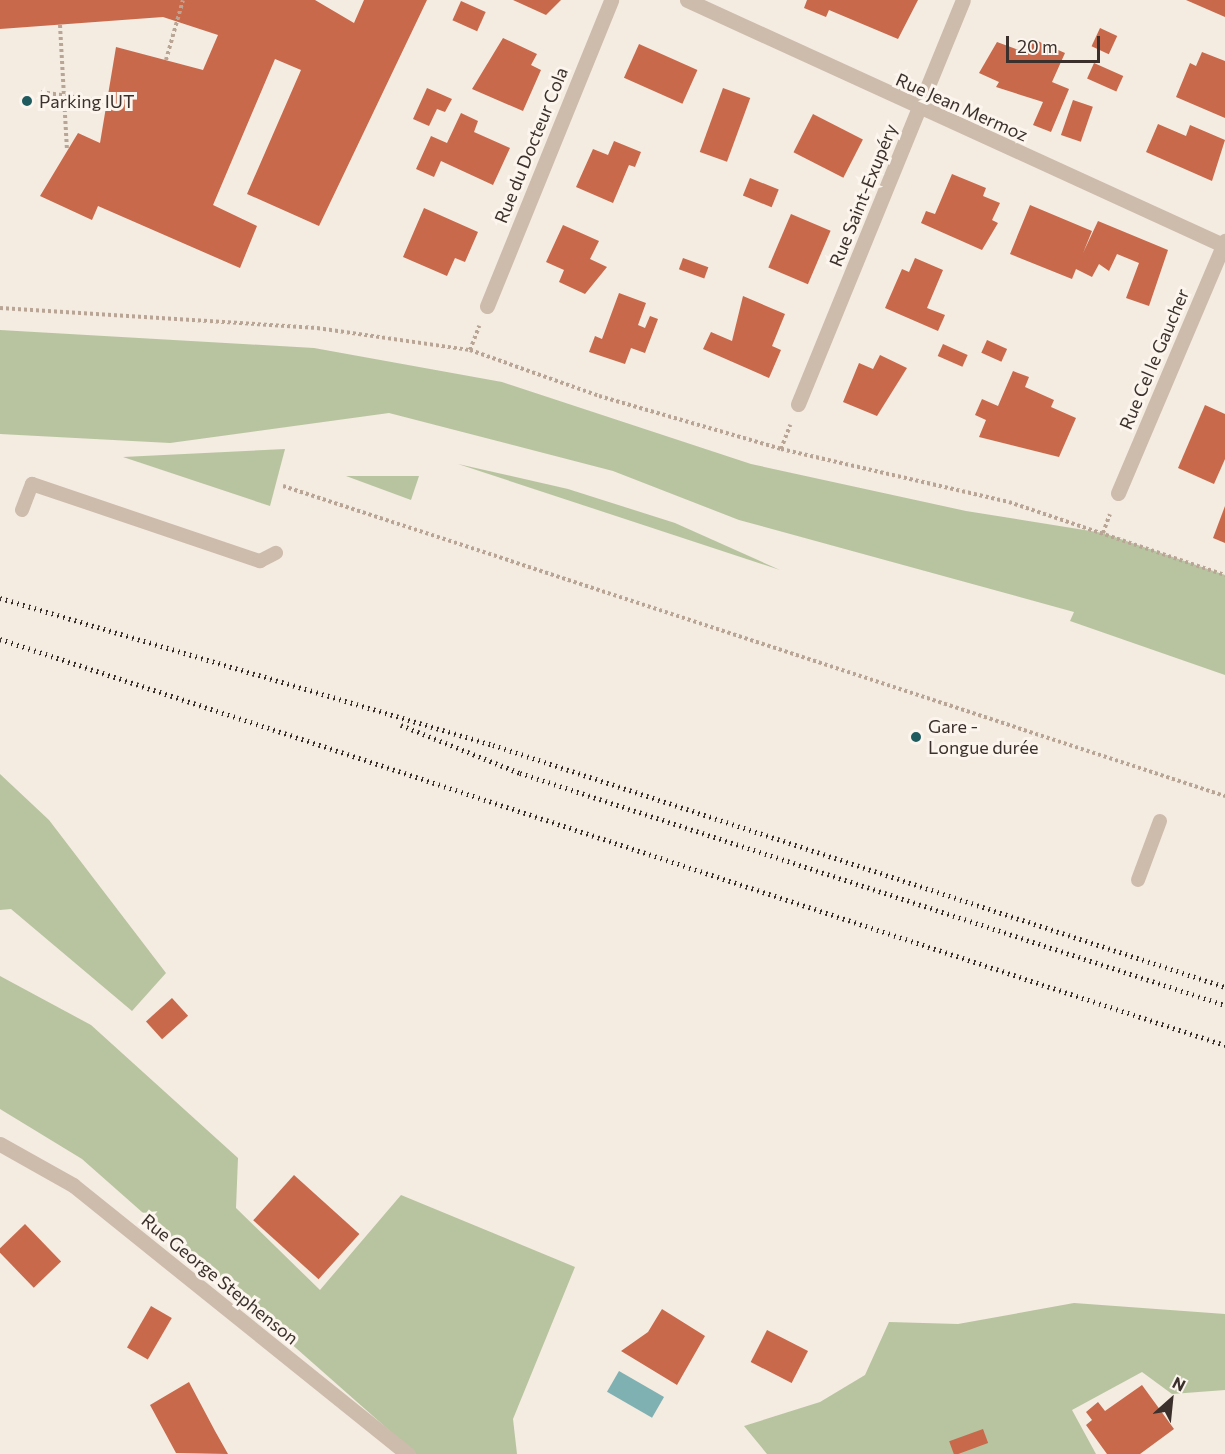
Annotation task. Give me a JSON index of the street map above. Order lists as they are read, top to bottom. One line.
{"streets":{"street":["Rue Jean Mermoz","Rue du Docteur Cola","Rue Saint-Exupéry","Rue Cel le Gaucher","Rue George Stephenson"]},"crossings":[["Rue Jean Mermoz","Rue Saint-Exupéry"],["Rue Jean Mermoz","Rue Cel le Gaucher"]],"places":["Parking IUT","Gare - Longue durée"],"scale_bar":"20 m","north":"top right"}
